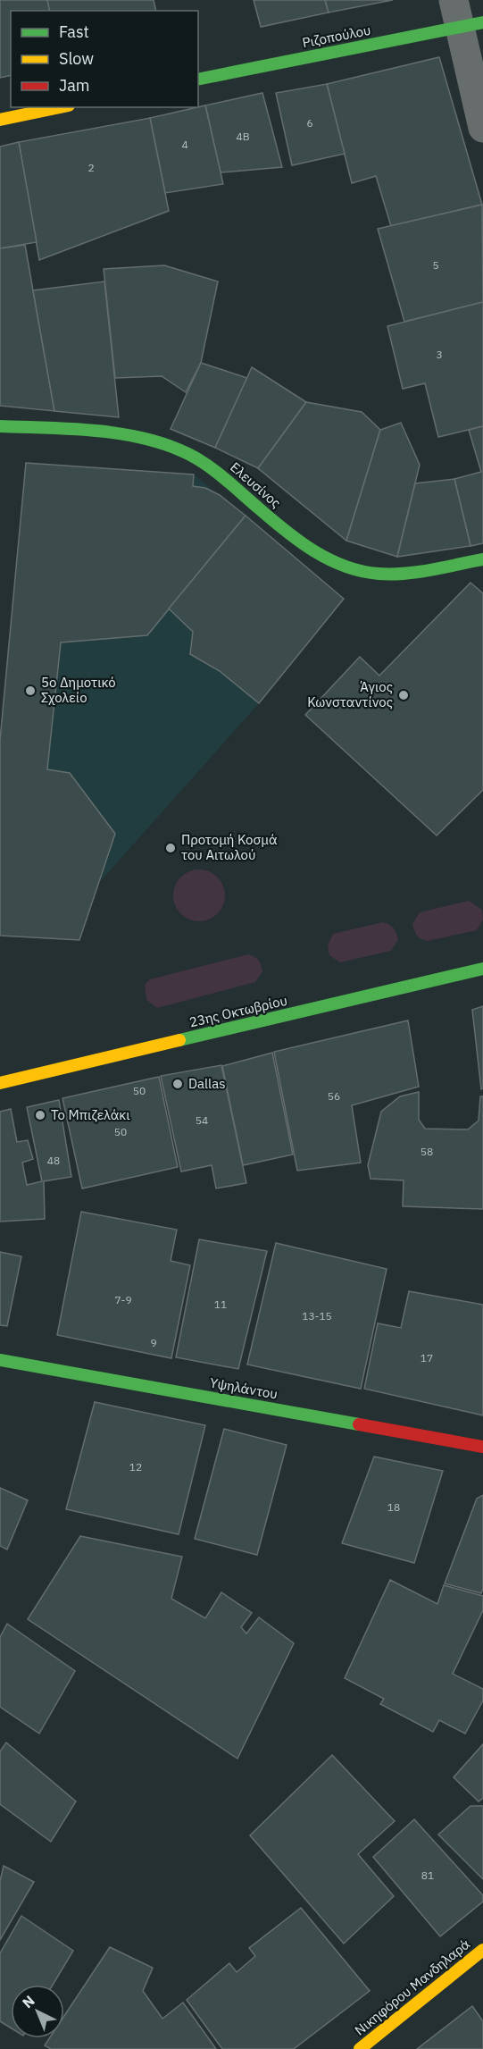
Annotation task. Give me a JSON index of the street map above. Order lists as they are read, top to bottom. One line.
{"streets":{"street":["Ριζοπούλου","Ελευσίνος","23ης Οκτωβρίου","Υψηλάντου","Νικηφόρου Μανδηλαρά"]},"places":["5ο Δημοτικό Σχολείο","Άγιος Κωνσταντίνος","Προτομή Κοσμά του Αιτωλού","Dallas","Το Μπιζελάκι"],"house_numbers":["6","4Β","4","2","5","3","50","56","54","50","58","48","7-9","11","13-15","9","17","12","18","81"],"legend":["Fast","Slow","Jam"],"north":"top left"}
